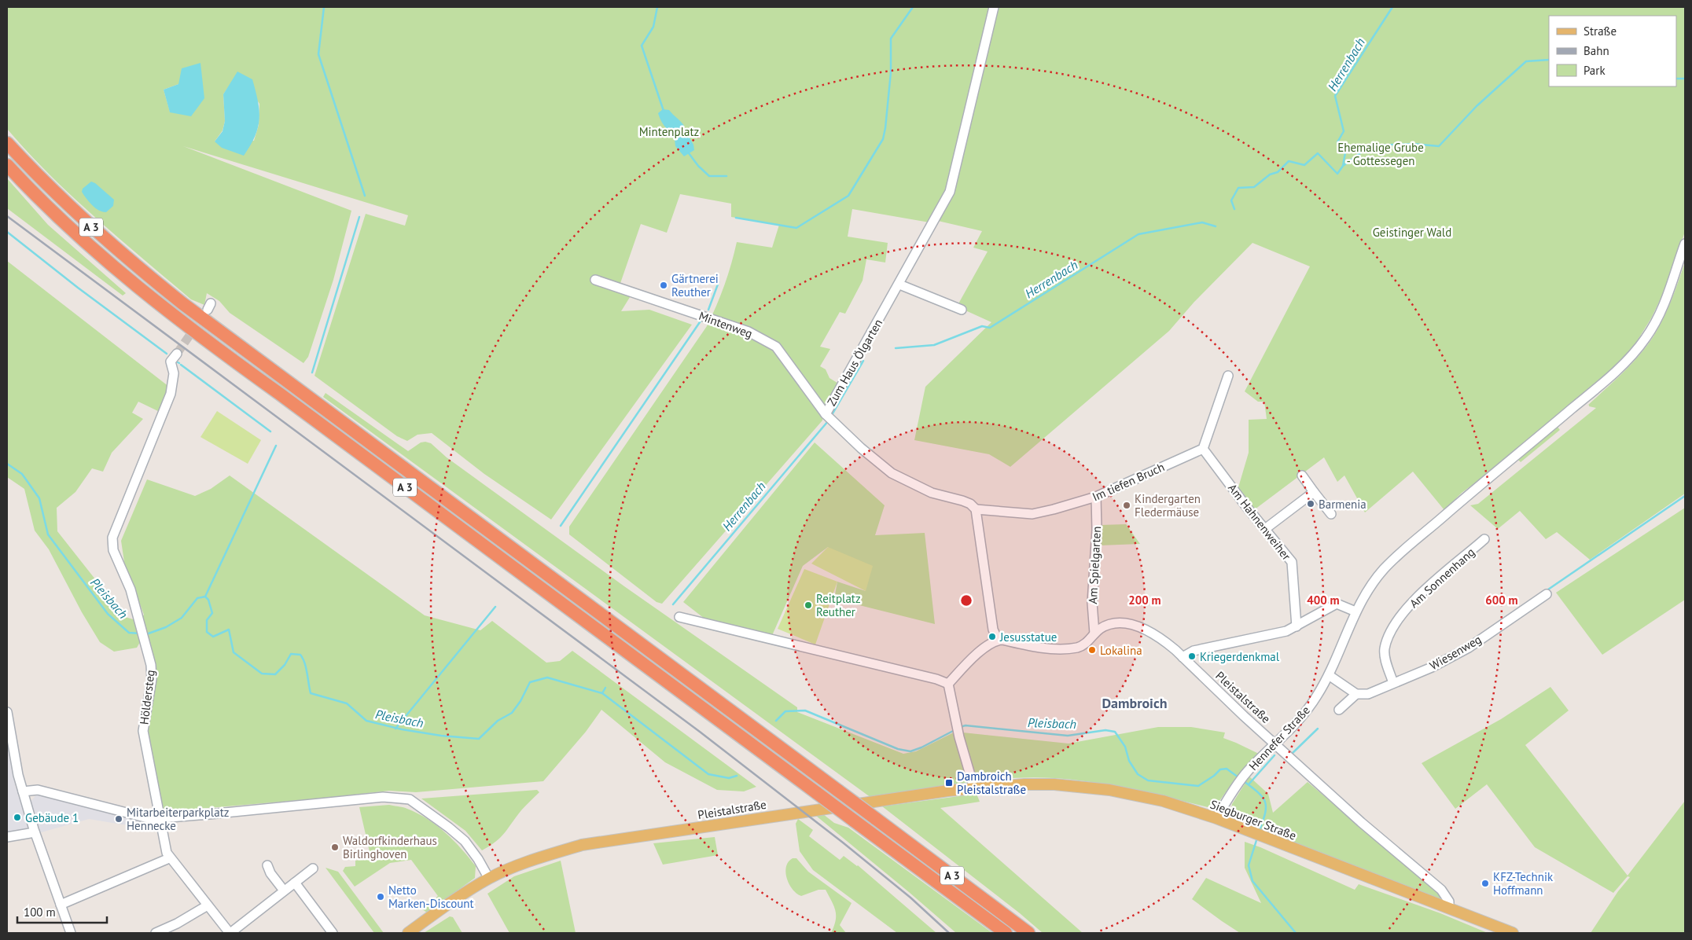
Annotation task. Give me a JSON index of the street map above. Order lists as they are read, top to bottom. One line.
{"streets":{"highway":["A 3"],"main road":["Pleistalstraße","Siegburger Straße"],"street":["Mintenweg","Zum Haus Ölgarten","Im tiefen Bruch","Am Hahnenweiher","Am Spielgarten","Am Sonnenhang","Wiesenweg","Höldersteg","Hennefer Straße"]},"crossings":[["Mintenweg","Zum Haus Ölgarten"],["Zum Haus Ölgarten","Im tiefen Bruch"],["Im tiefen Bruch","Am Hahnenweiher"],["Im tiefen Bruch","Am Spielgarten"],["Am Spielgarten","Pleistalstraße"],["Am Sonnenhang","Wiesenweg"],["Pleistalstraße","Hennefer Straße"],["Pleistalstraße","Siegburger Straße"],["Hennefer Straße","Siegburger Straße"]],"districts":["Dambroich"],"water":["Herrenbach","Pleisbach"],"parks":["Mintenplatz","Ehemalige Grube - Gottessegen","Geistinger Wald"],"places":{"other":["Gärtnerei Reuther","Barmenia","Kindergarten Fledermäuse","Reitplatz Reuther","Jesusstatue","Lokalina","Kriegerdenkmal","Gebäude 1","Mitarbeiterparkplatz Hennecke","Waldorfkinderhaus Birlinghoven","KFZ-Technik Hoffmann","Netto Marken-Discount"],"transit":["Dambroich Pleistalstraße"]},"legend":["Straße","Bahn","Park"],"scale_bar":"100 m","rings":["200 m","400 m","600 m"]}
